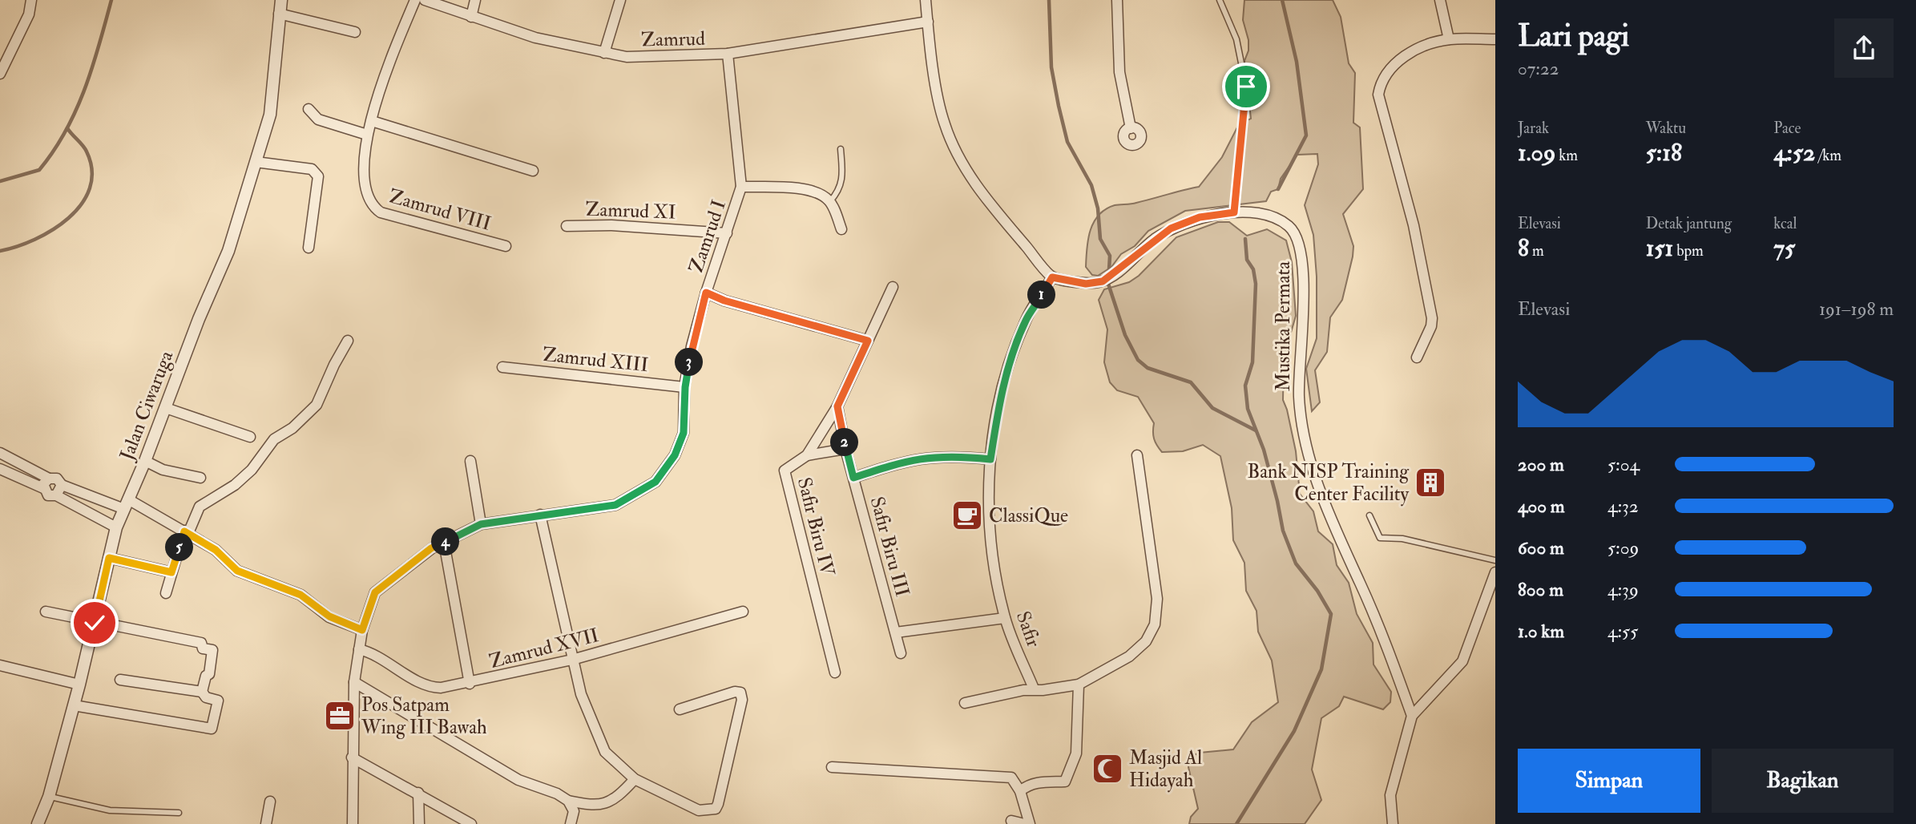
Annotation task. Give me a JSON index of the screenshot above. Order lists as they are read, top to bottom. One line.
{"streets":{"street":["Zamrud","Zamrud VIII","Zamrud XI","Zamrud I","Mustika Permata","Zamrud XIII","Jalan Ciwaruga","Safir Biru IV","Safir Biru III","Safir","Zamrud XVII"]},"crossings":[["Zamrud","Zamrud I"],["Zamrud XI","Zamrud I"],["Zamrud I","Zamrud XIII"],["Zamrud I","Zamrud XVII"],["Mustika Permata","Safir"],["Safir Biru IV","Safir Biru III"]],"places":{"building":["Bank NISP Training Center Facility"],"cafe":["ClassiQue"],"office":["Pos Satpam Wing III Bawah"],"mosque":["Masjid Al Hidayah"]},"page":{"heading":["Lari pagi","07:22"],"stats":[["Jarak","1.09 km"],["Waktu","5:18"],["Pace","4:52 /km"],["Elevasi","8 m"],["Detak jantung","151 bpm"],["kcal","75"]],"pins":["1","3","2","4","5"],"chart":["Elevasi","191–198 m"],"list":[{"name":"200 m","note":"5:04"},{"name":"400 m","note":"4:32"},{"name":"600 m","note":"5:09"},{"name":"800 m","note":"4:39"},{"name":"1.0 km","note":"4:55"}],"buttons":["Simpan","Bagikan"]}}
